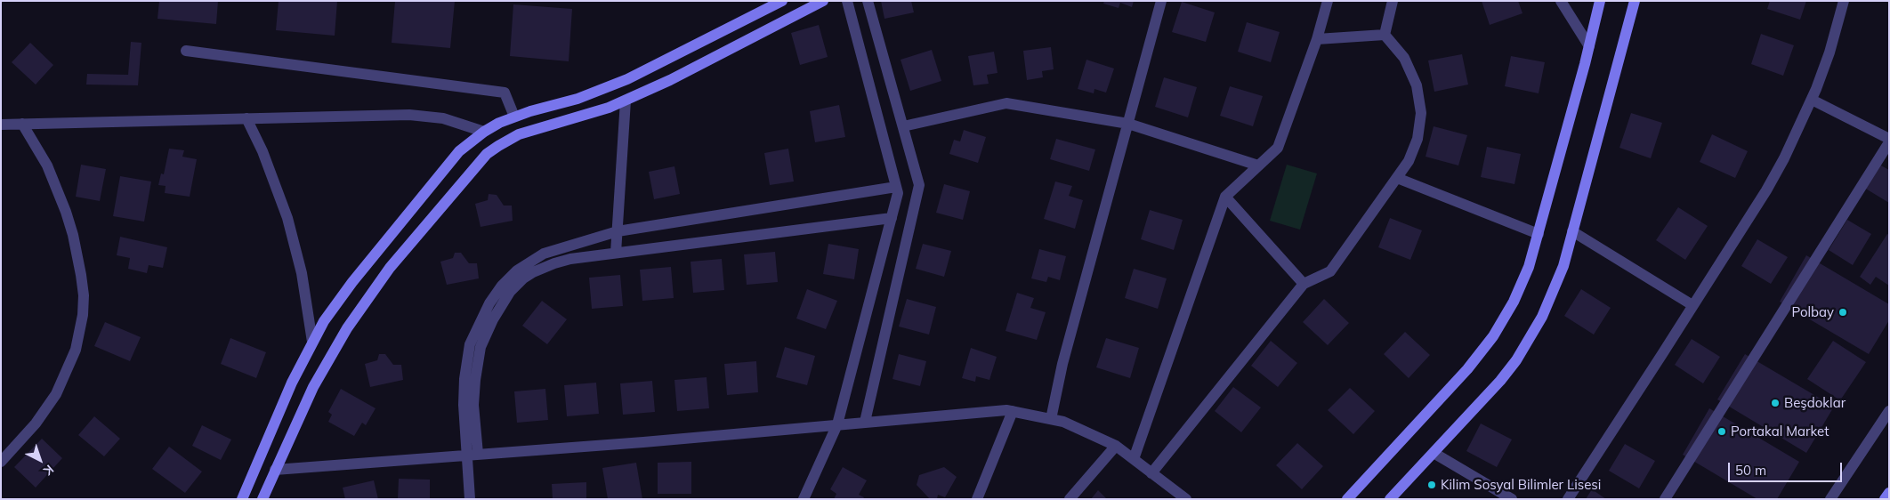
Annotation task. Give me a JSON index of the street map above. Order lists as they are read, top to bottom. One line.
{"places":["Polbay","Beşdoklar","Portakal Market","Kilim Sosyal Bilimler Lisesi"],"scale_bar":"50 m","north":"bottom right"}
